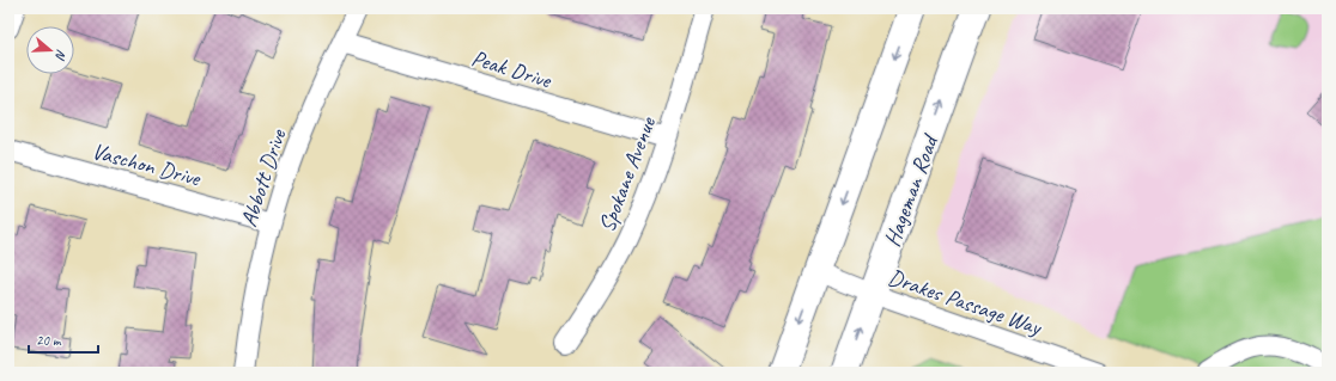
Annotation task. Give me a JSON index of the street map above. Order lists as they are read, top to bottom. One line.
{"streets":{"main road":["Hageman Road"],"street":["Peak Drive","Vaschon Drive","Spokane Avenue","Abbott Drive","Drakes Passage Way"]},"crossings":[["Peak Drive","Spokane Avenue"],["Peak Drive","Abbott Drive"],["Vaschon Drive","Abbott Drive"],["Hageman Road","Drakes Passage Way"]],"scale_bar":"20 m","north":"right"}
